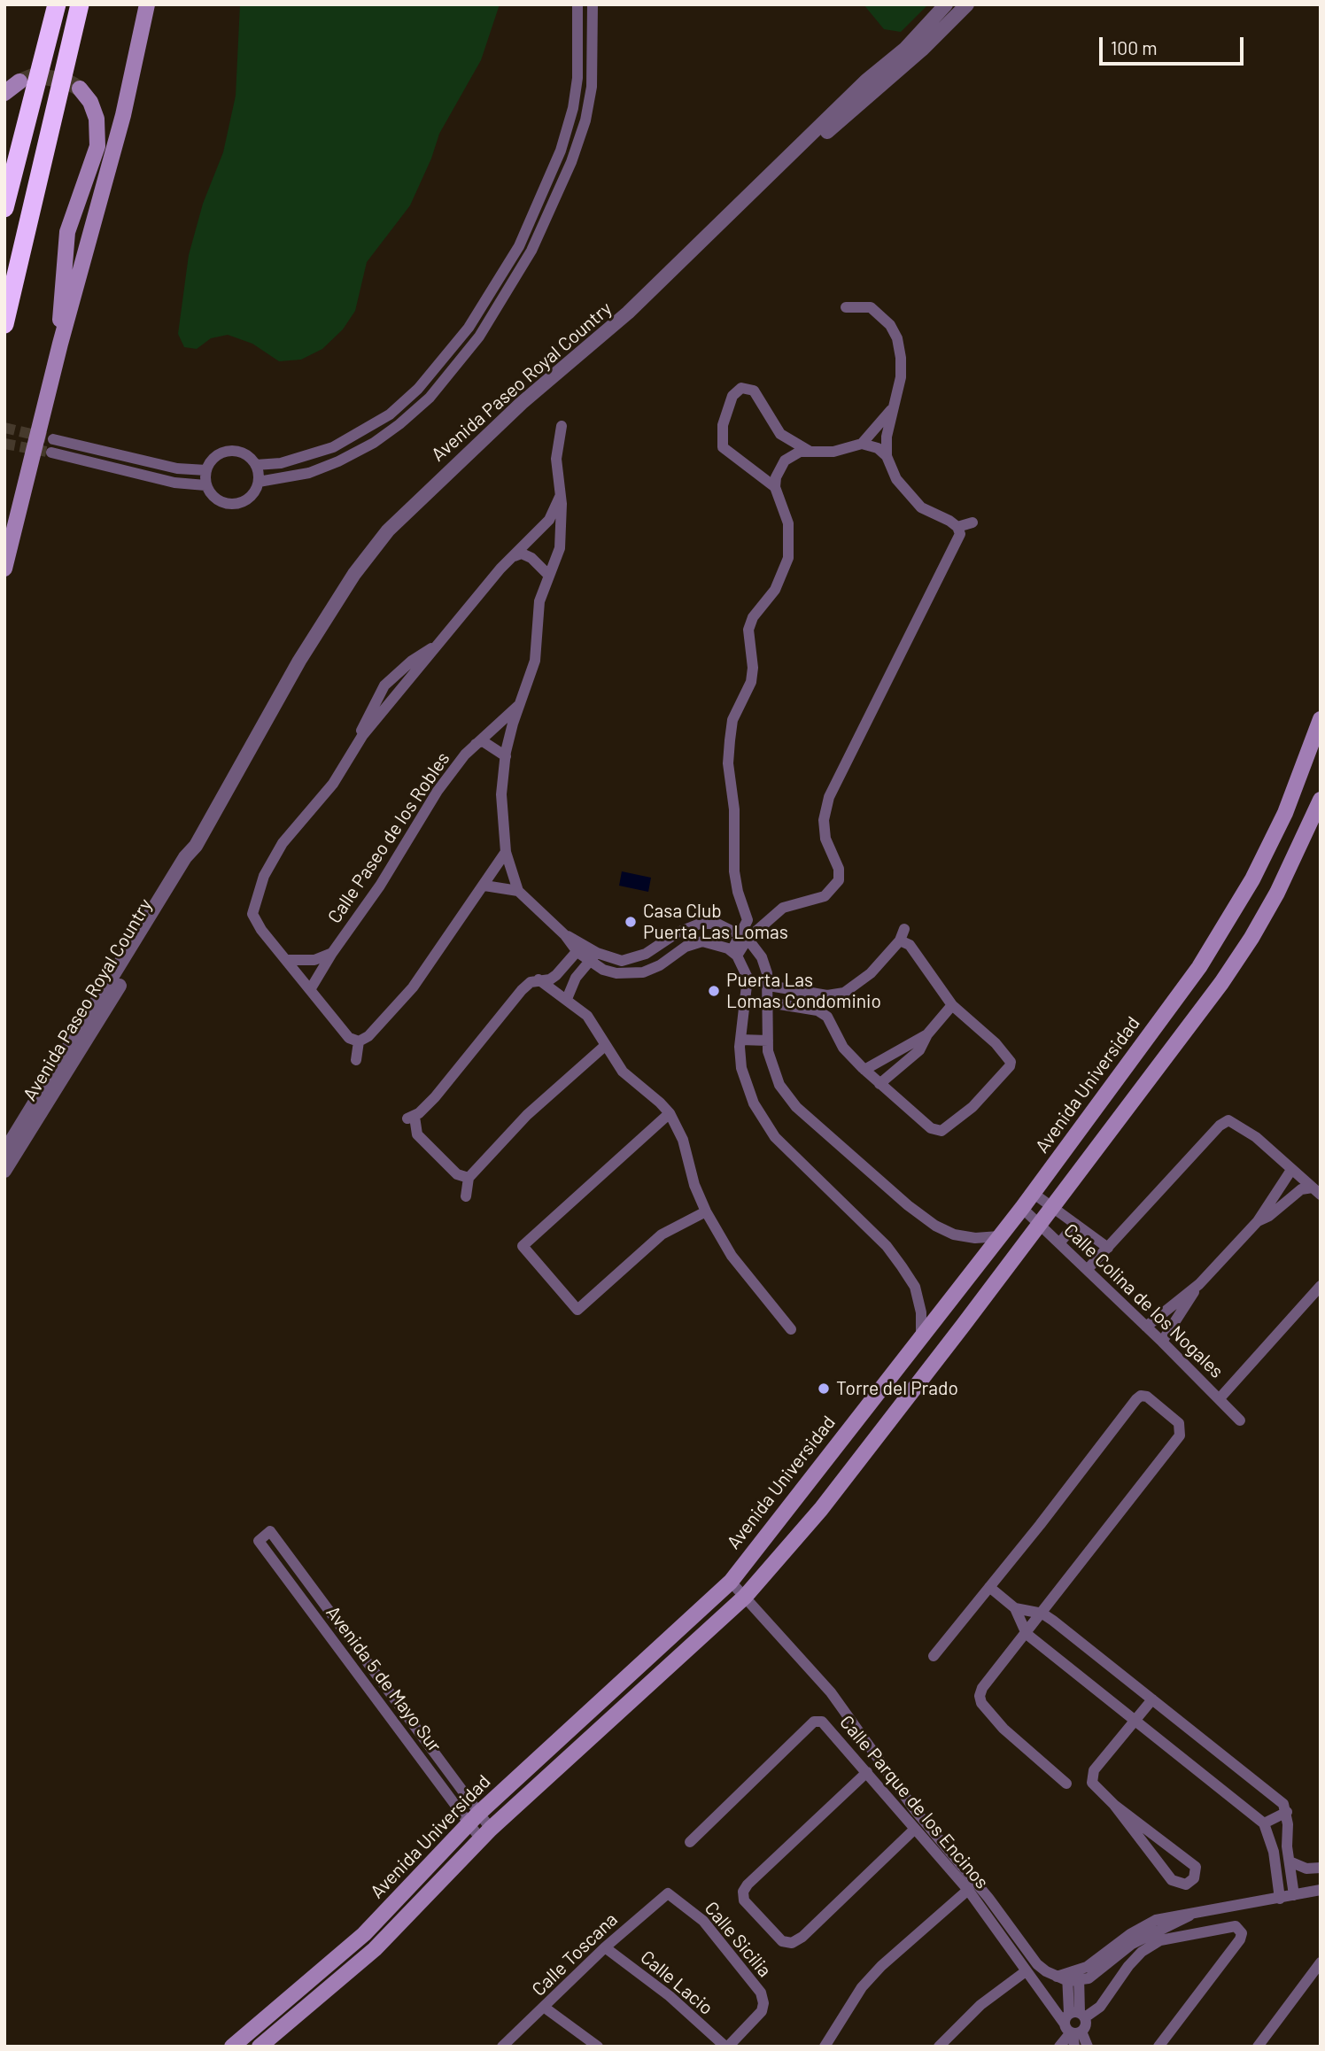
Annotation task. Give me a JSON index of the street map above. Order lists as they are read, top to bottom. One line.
{"streets":{"main road":["Avenida Universidad"],"street":["Avenida Paseo Royal Country","Calle Paseo de los Robles","Calle Colina de los Nogales","Avenida 5 de Mayo Sur","Calle Parque de los Encinos","Calle Sicilia","Calle Toscana","Calle Lacio"]},"crossings":[["Avenida Universidad","Calle Colina de los Nogales"],["Avenida Universidad","Avenida 5 de Mayo Sur"],["Calle Sicilia","Calle Toscana"],["Calle Sicilia","Calle Lacio"],["Calle Toscana","Calle Lacio"]],"places":["Casa Club Puerta Las Lomas","Puerta Las Lomas Condominio","Torre del Prado"],"scale_bar":"100 m"}
